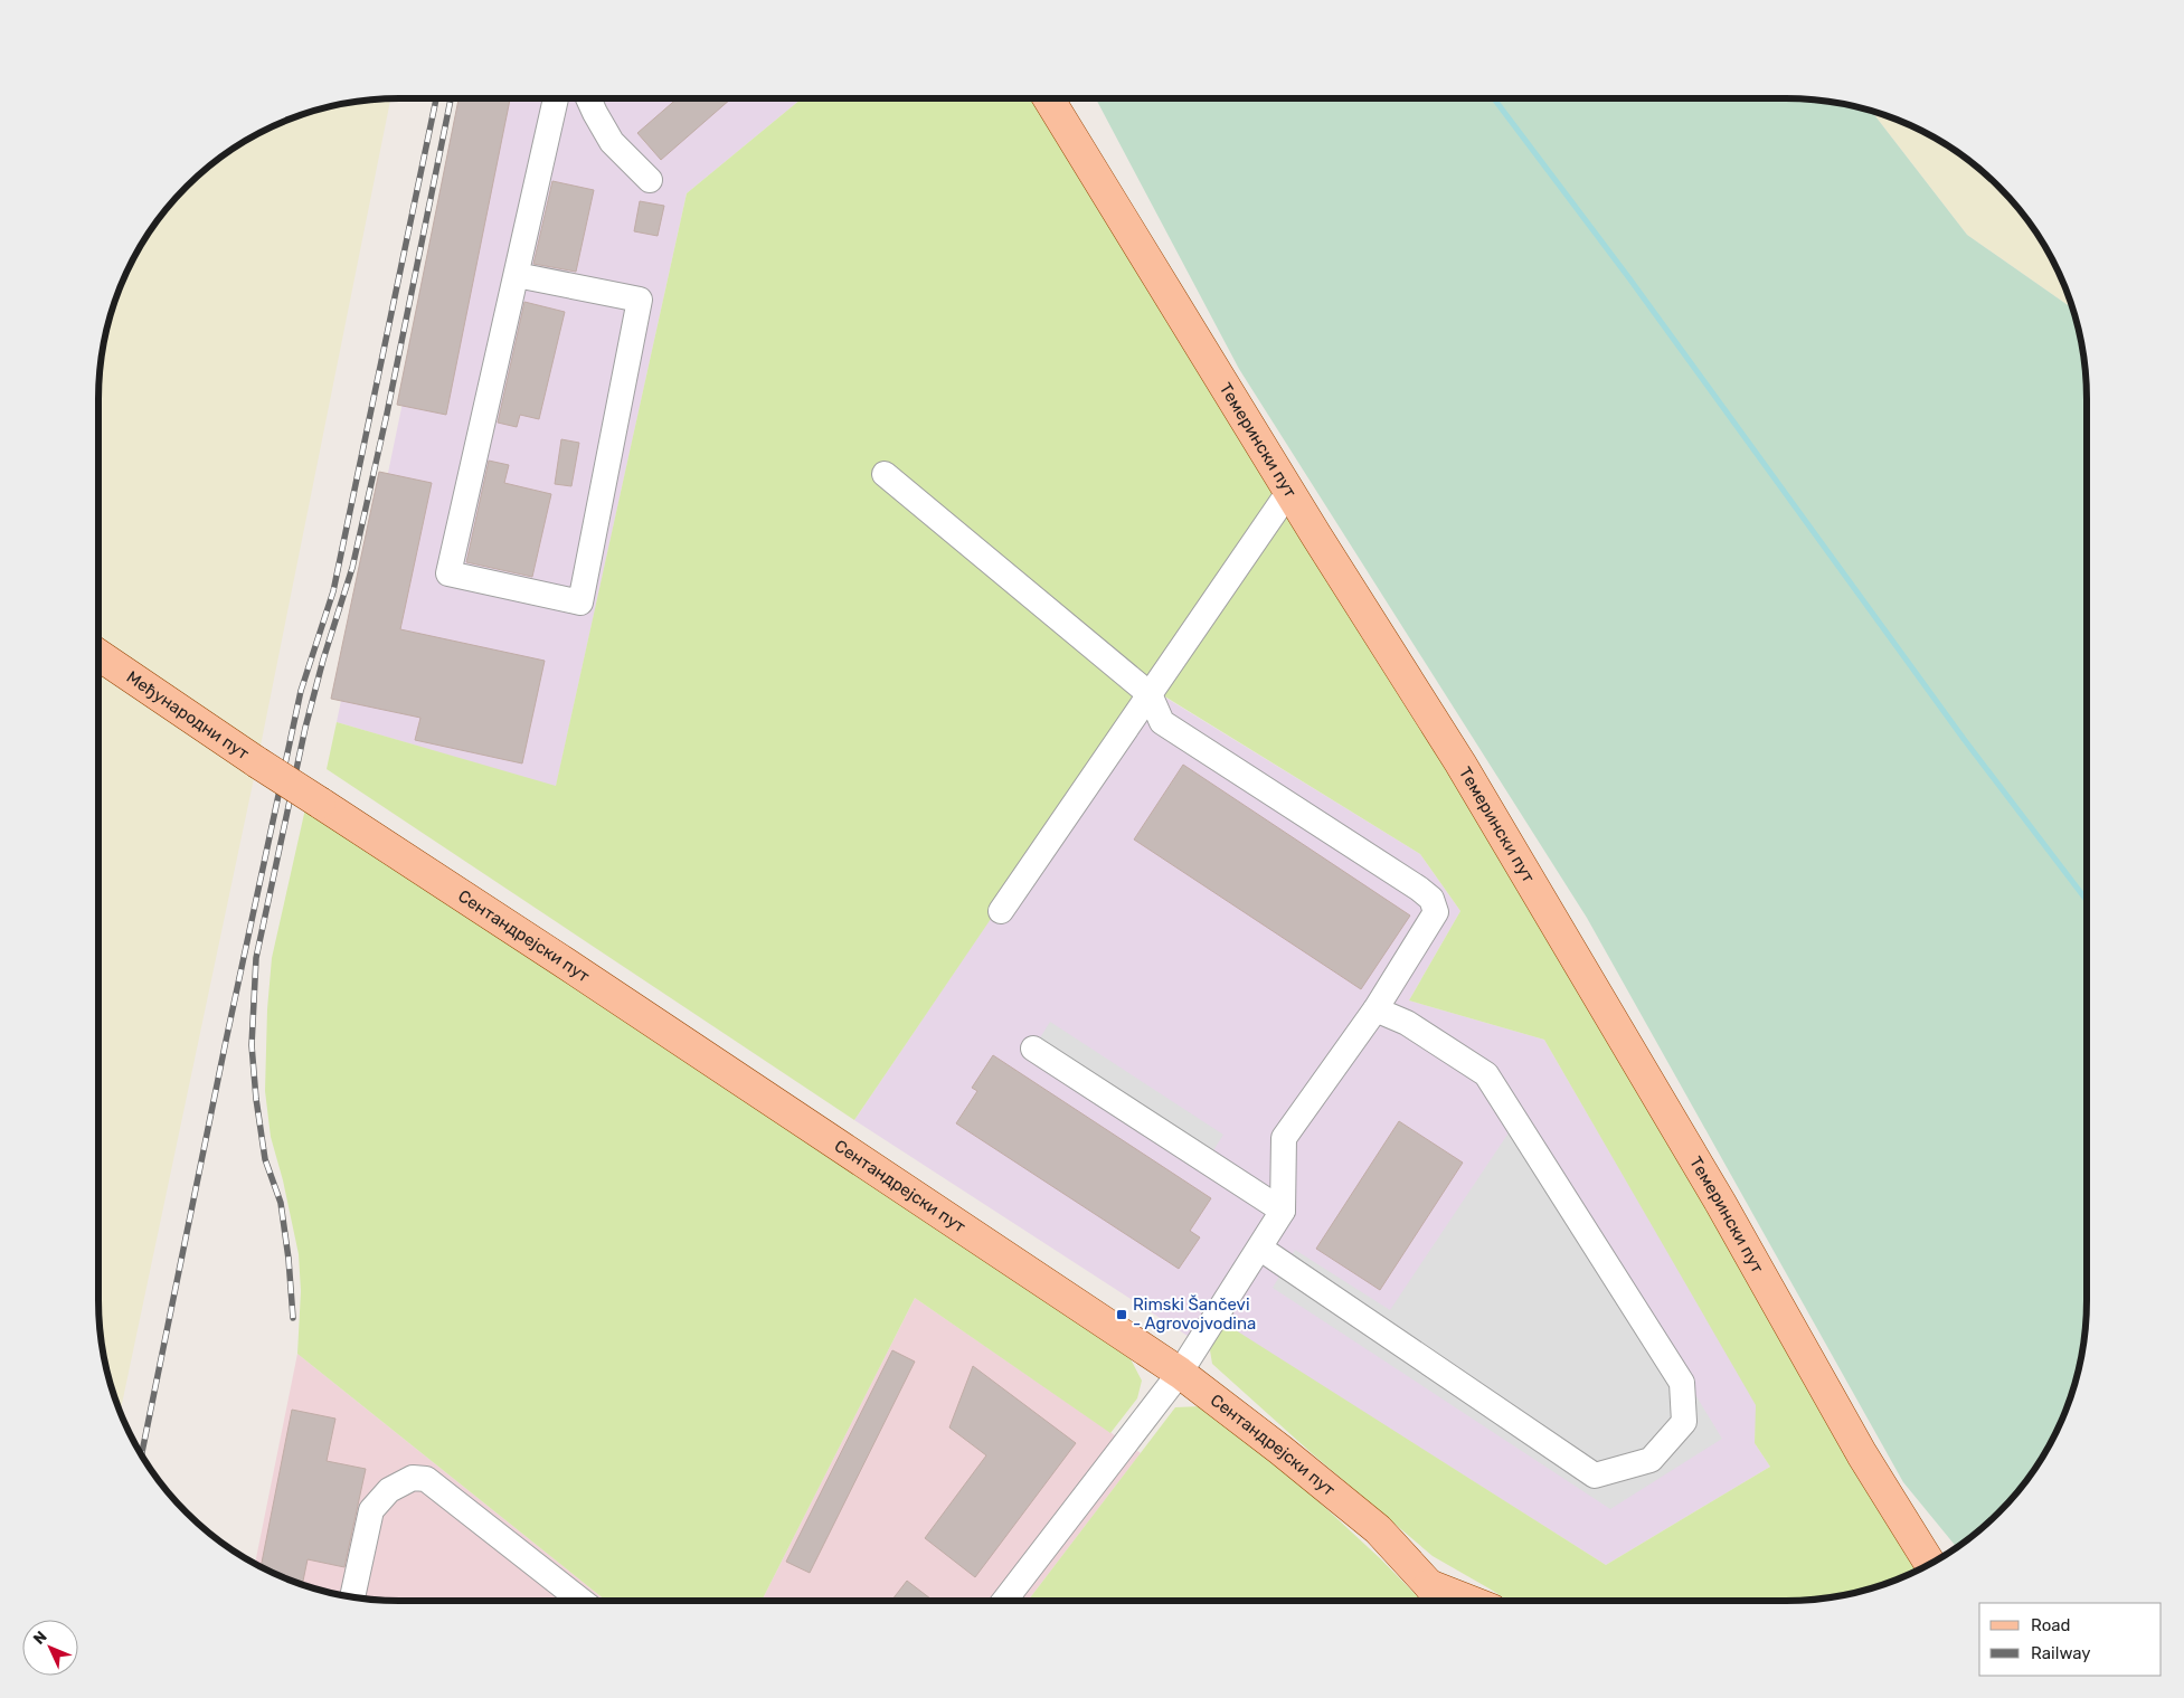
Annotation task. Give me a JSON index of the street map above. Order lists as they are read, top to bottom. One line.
{"streets":{"main road":["Темерински пут","Међународни пут","Сентандрејски пут"]},"crossings":[["Међународни пут","Сентандрејски пут"]],"places":{"transit":["Rimski Šančevi - Agrovojvodina"]},"legend":["Road","Railway"],"north":"top left"}
